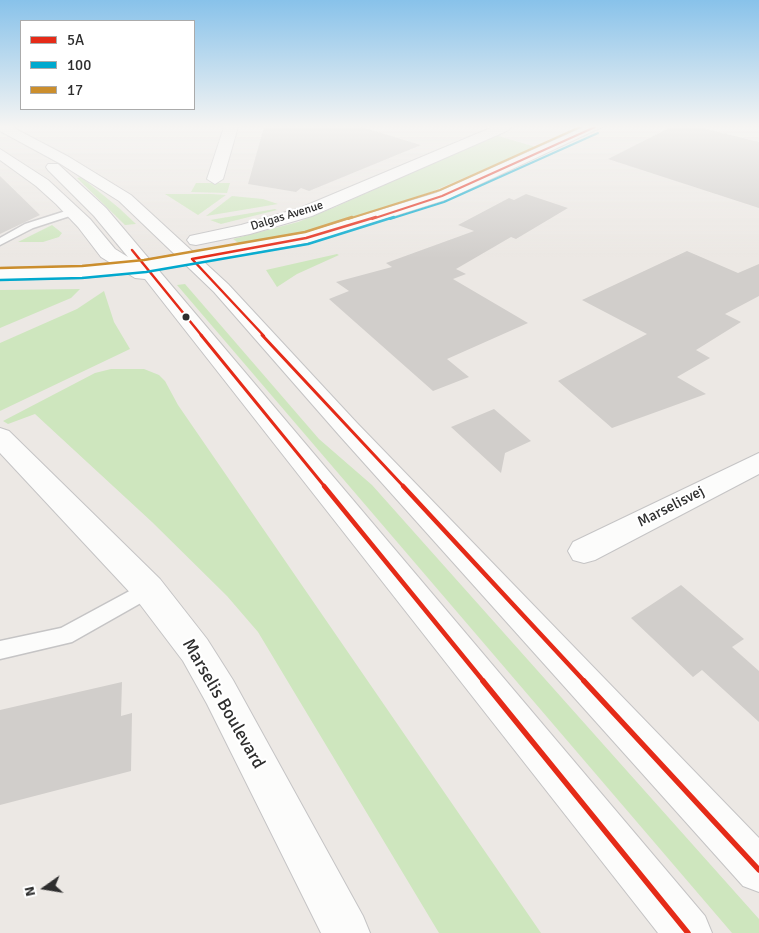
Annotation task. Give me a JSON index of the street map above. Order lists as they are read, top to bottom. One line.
{"streets":{"main road":["Dalgas Avenue","Marselisvej","Marselis Boulevard"]},"lines":["transit line 5A","transit line 100","transit line 17"],"legend":["5A","100","17"],"north":"left"}
